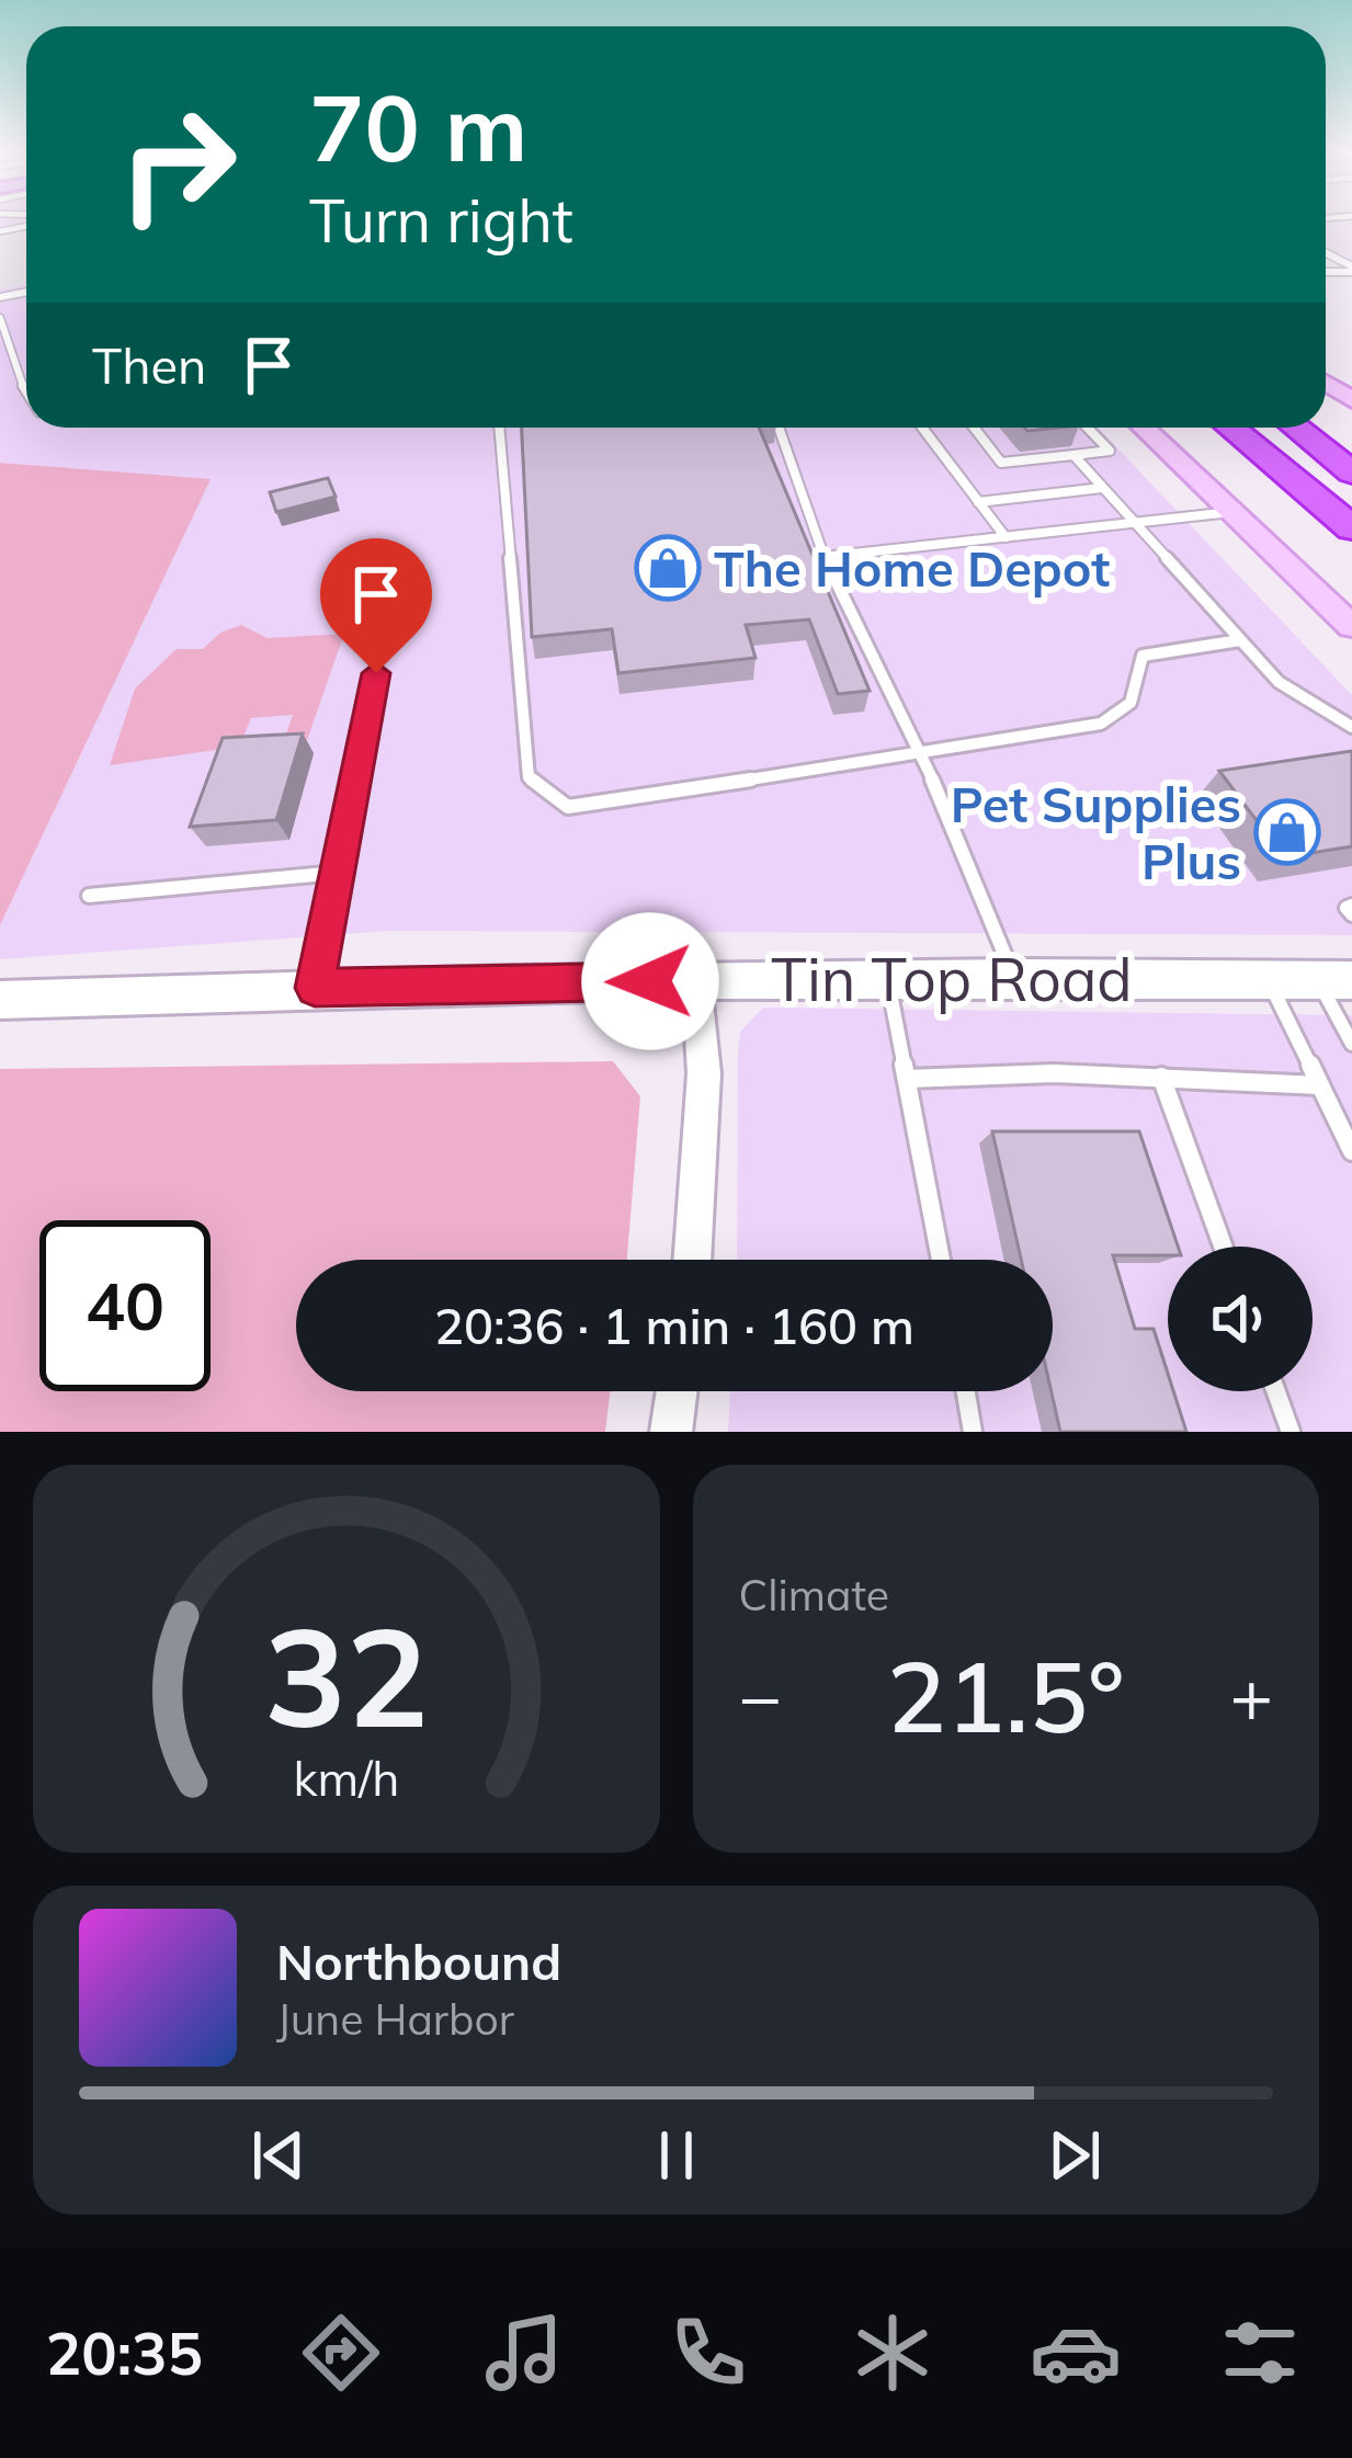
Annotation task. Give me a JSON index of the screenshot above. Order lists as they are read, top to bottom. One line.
{"streets":{"street":["Tin Top Road"]},"places":{"shop":["The Home Depot","Pet Supplies Plus"]},"page":{"turn":["70 m","Turn right"],"then":"Then","limit":"40","trip":"20:36 · 1 min · 160 m","tile":"Climate","heat":["−","21.5°","+"],"song":["Northbound","June Harbor"],"tabs":"20:35","gauge":["32","km/h"]}}
